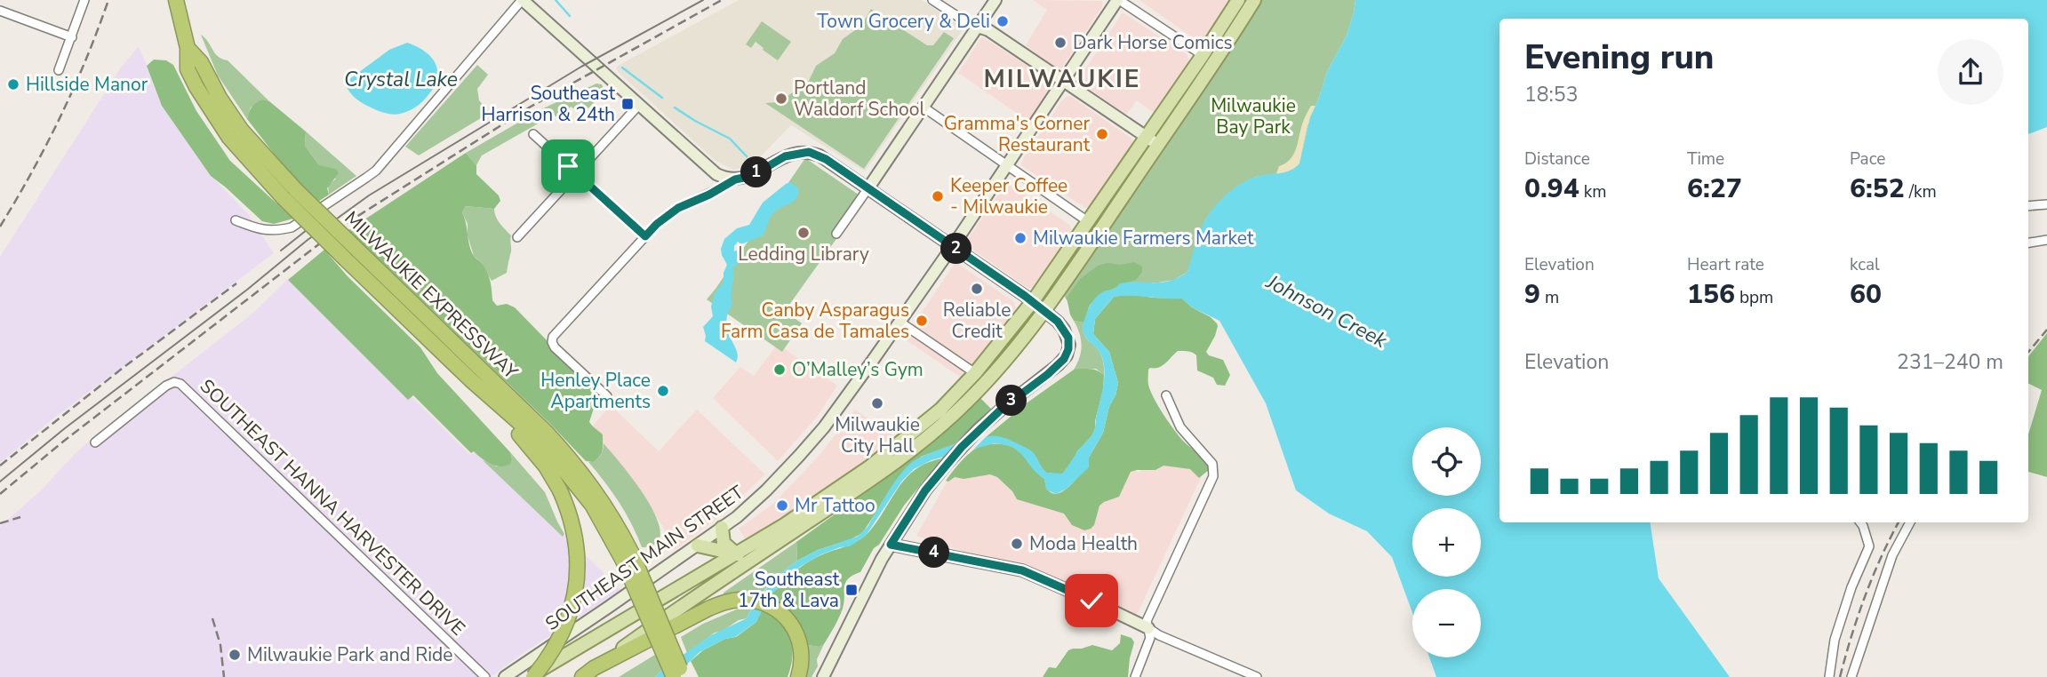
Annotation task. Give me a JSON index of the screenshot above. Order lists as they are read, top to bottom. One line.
{"streets":{"highway":["MILWAUKIE EXPRESSWAY"],"street":["SOUTHEAST HANNA HARVESTER DRIVE","SOUTHEAST MAIN STREET"]},"districts":["MILWAUKIE"],"water":["Crystal Lake","Johnson Creek"],"parks":["Milwaukie Bay Park"],"places":{"other":["Town Grocery & Deli","Dark Horse Comics","Hillside Manor","Portland Waldorf School","Gramma's Corner Restaurant","Keeper Coffee - Milwaukie","Ledding Library","Milwaukie Farmers Market","Reliable Credit","Canby Asparagus Farm Casa de Tamales","O’Malley’s Gym","Henley Place Apartments","Milwaukie City Hall","Mr Tattoo","Moda Health","Milwaukie Park and Ride"],"transit":["Southeast Harrison & 24th","Southeast 17th & Lava"]},"page":{"heading":["Evening run","18:53"],"stats":[["Distance","0.94 km"],["Time","6:27"],["Pace","6:52 /km"],["Elevation","9 m"],["Heart rate","156 bpm"],["kcal","60"]],"pins":["1","2","3","4"],"chart":["Elevation","231–240 m"],"map_buttons":["+","−"]}}
